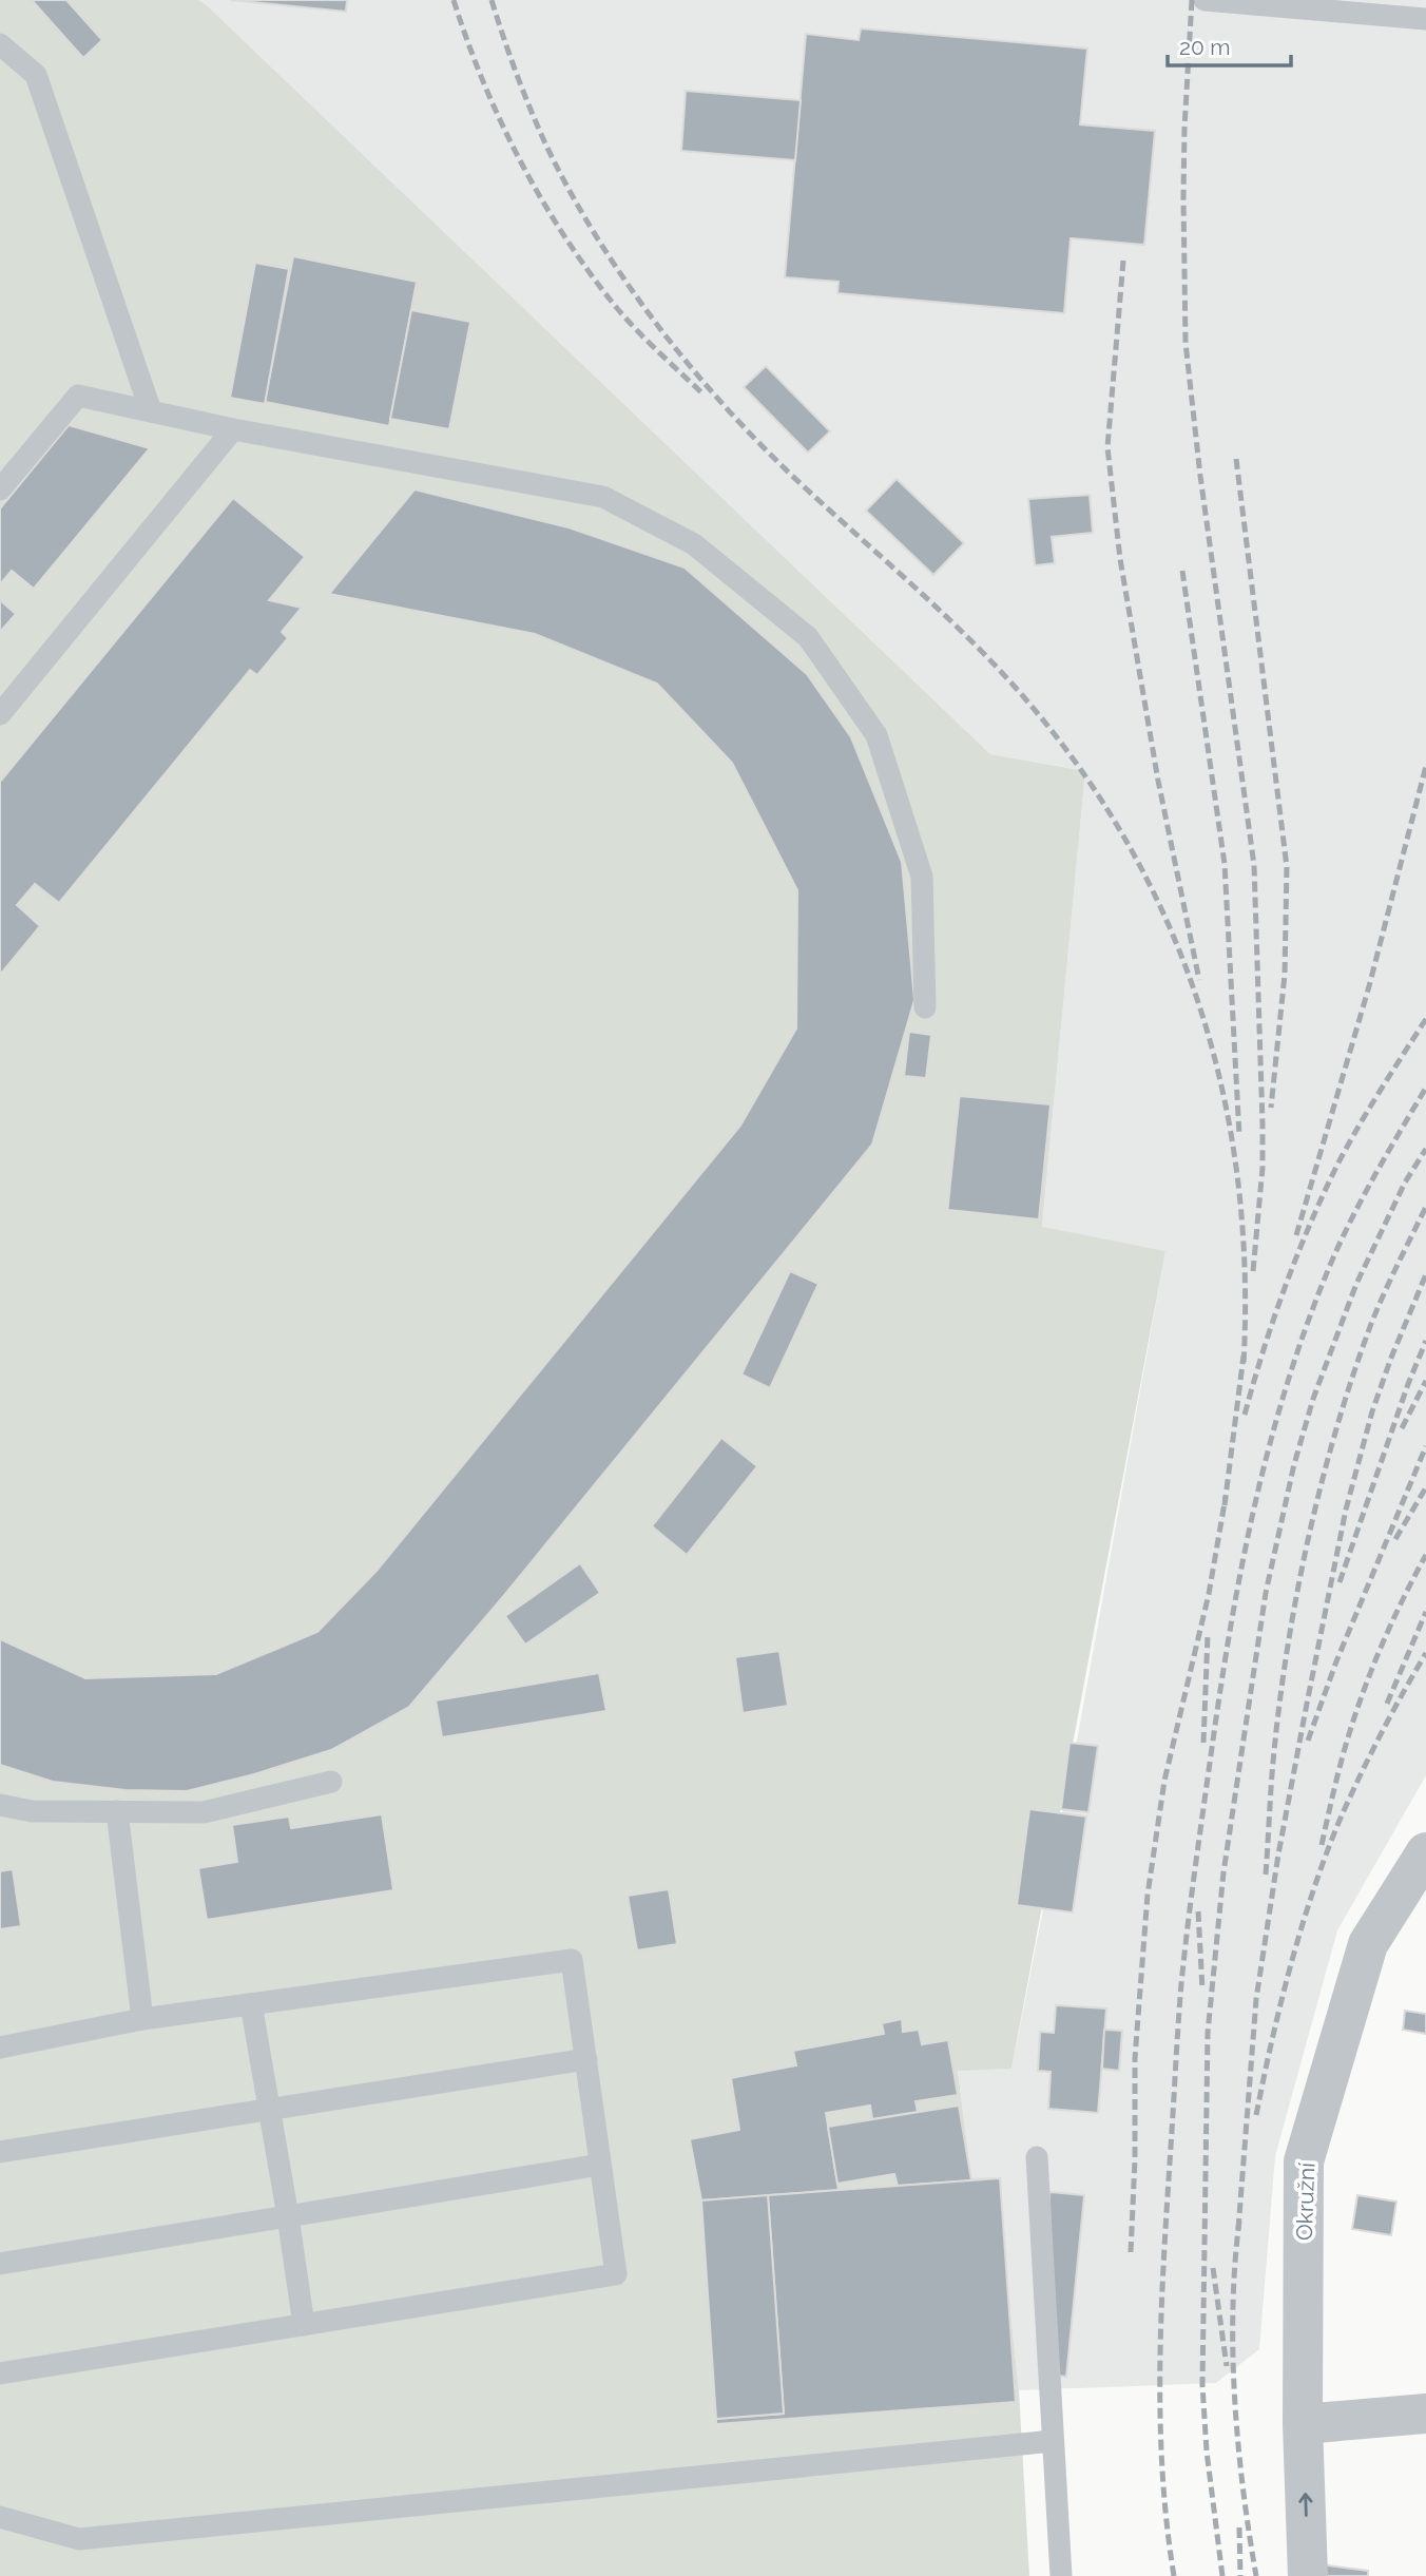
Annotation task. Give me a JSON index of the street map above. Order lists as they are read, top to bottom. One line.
{"streets":{"street":["Okružní"]},"scale_bar":"20 m"}
